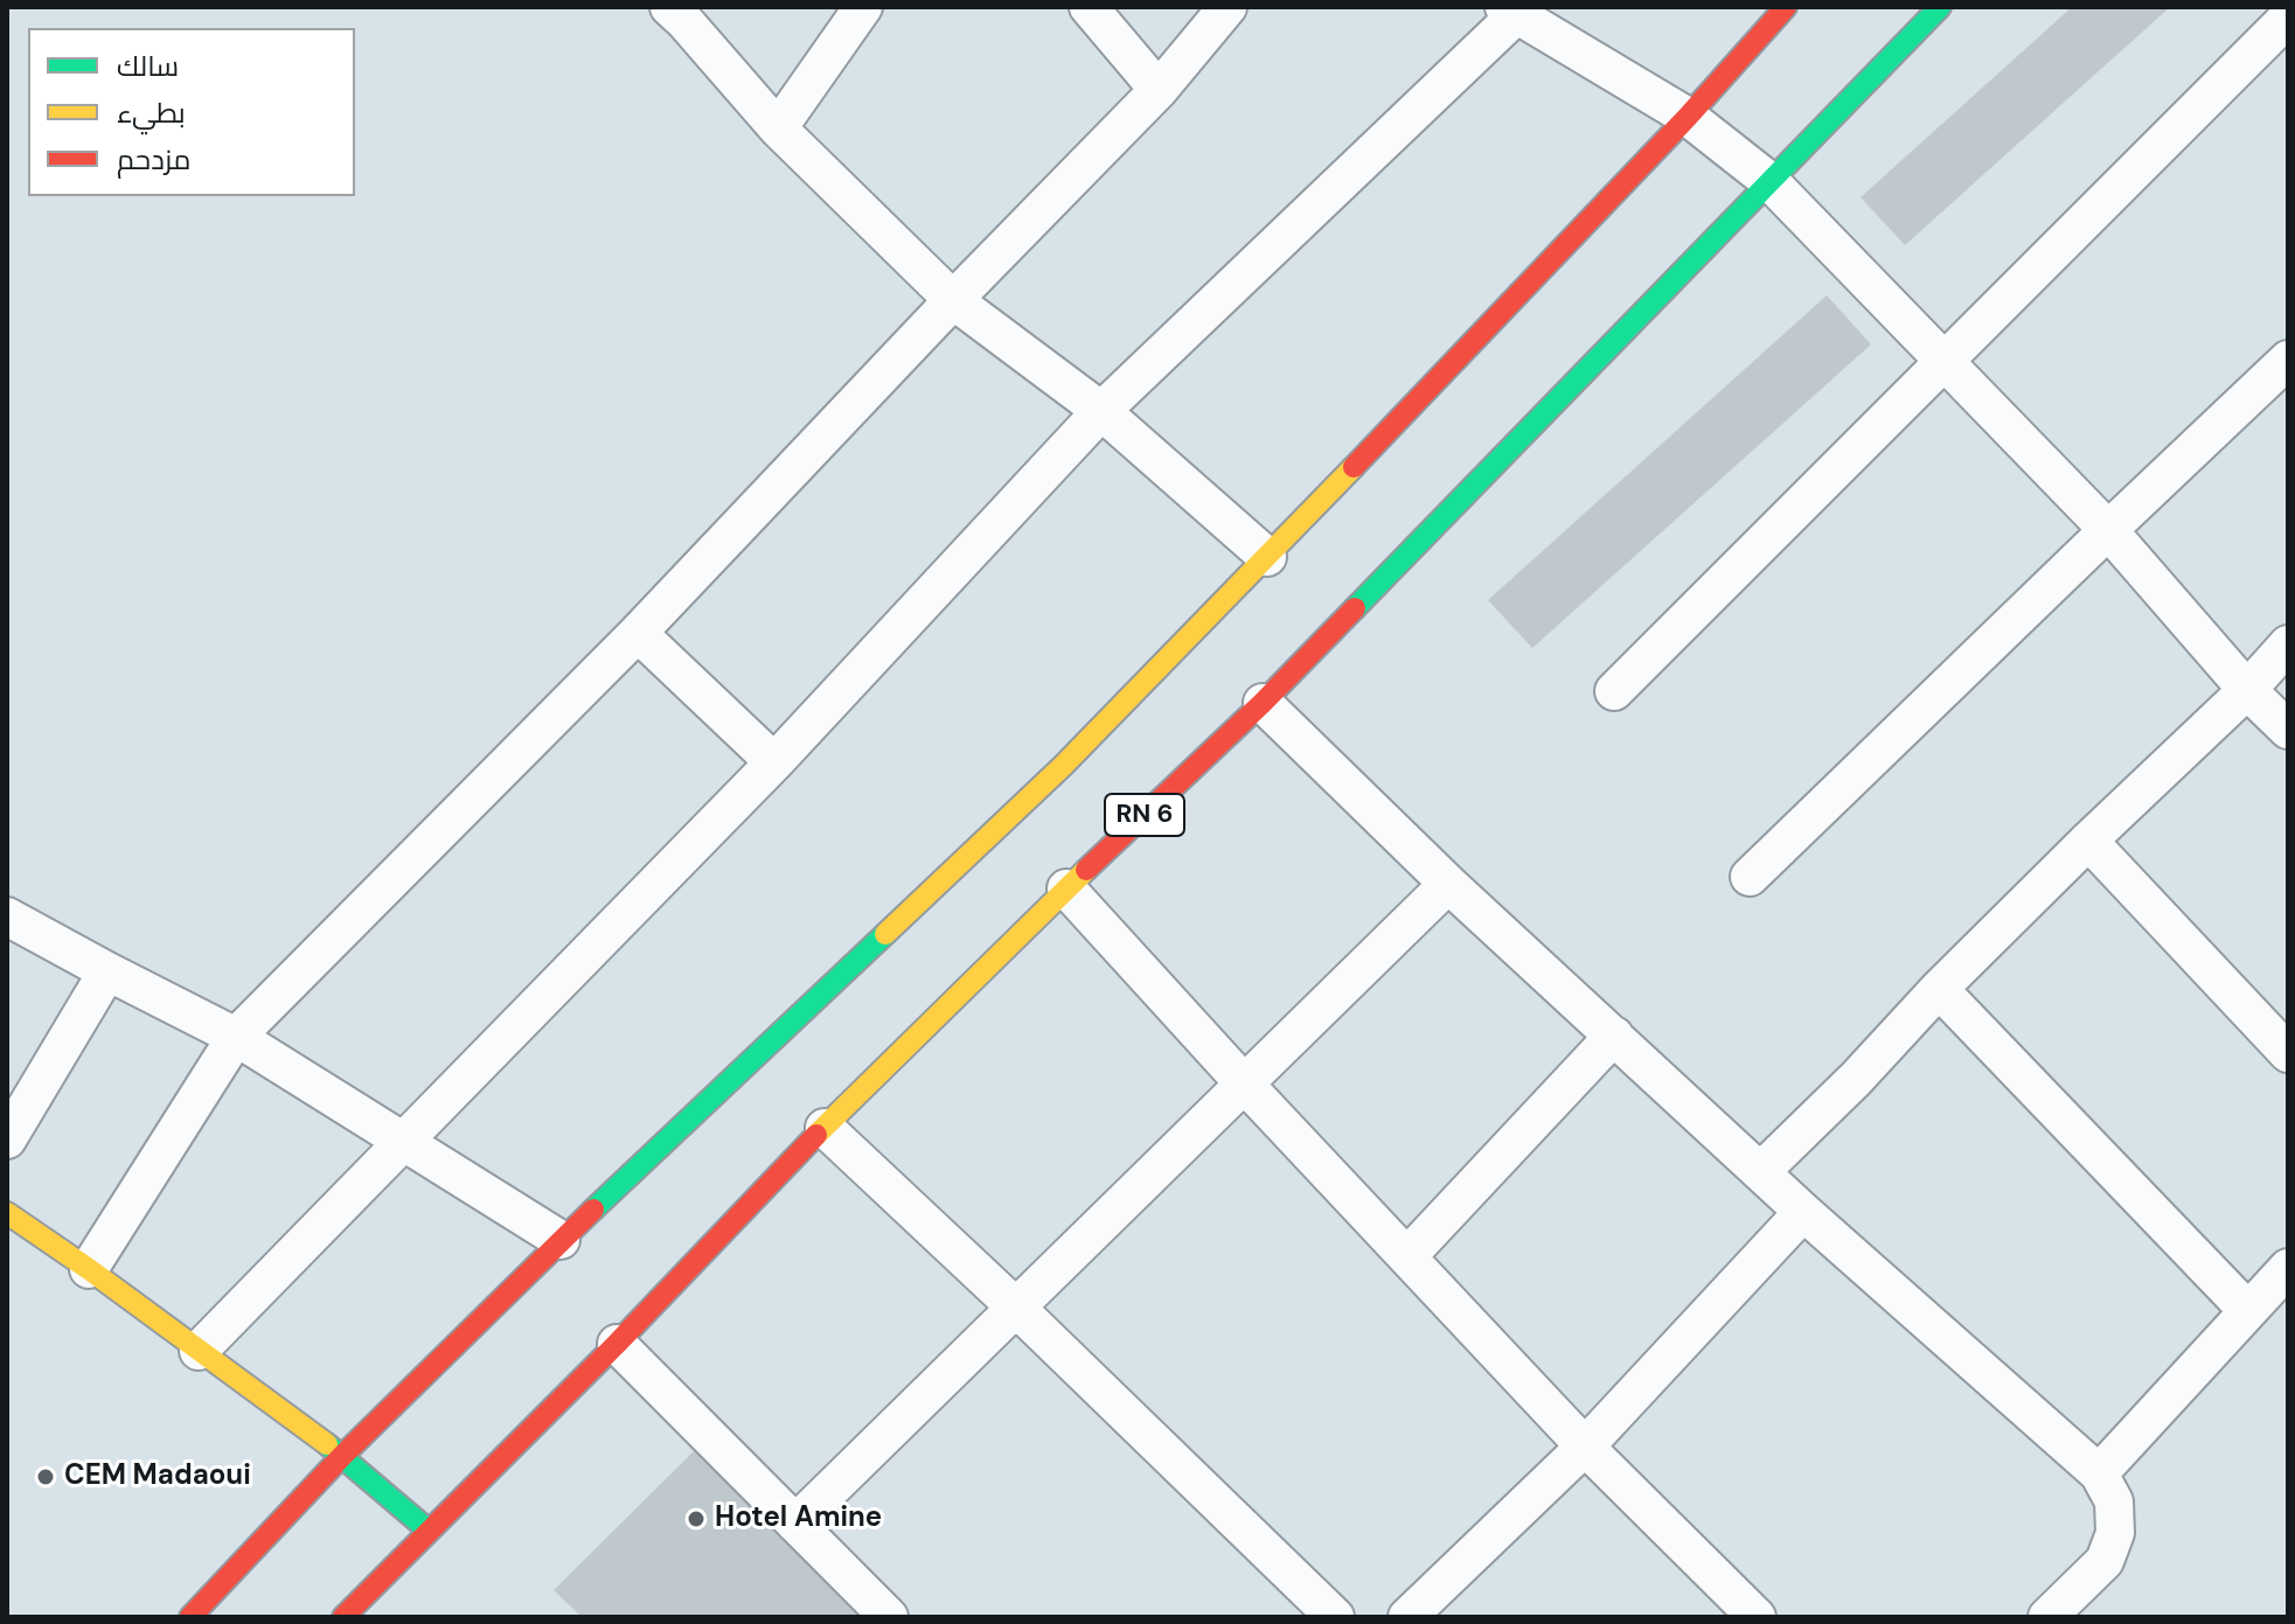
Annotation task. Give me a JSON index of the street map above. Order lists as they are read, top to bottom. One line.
{"streets":{"main road":["RN 6"]},"places":["CEM Madaoui","Hotel Amine"],"legend":["سالك","بطيء","مزدحم"]}
